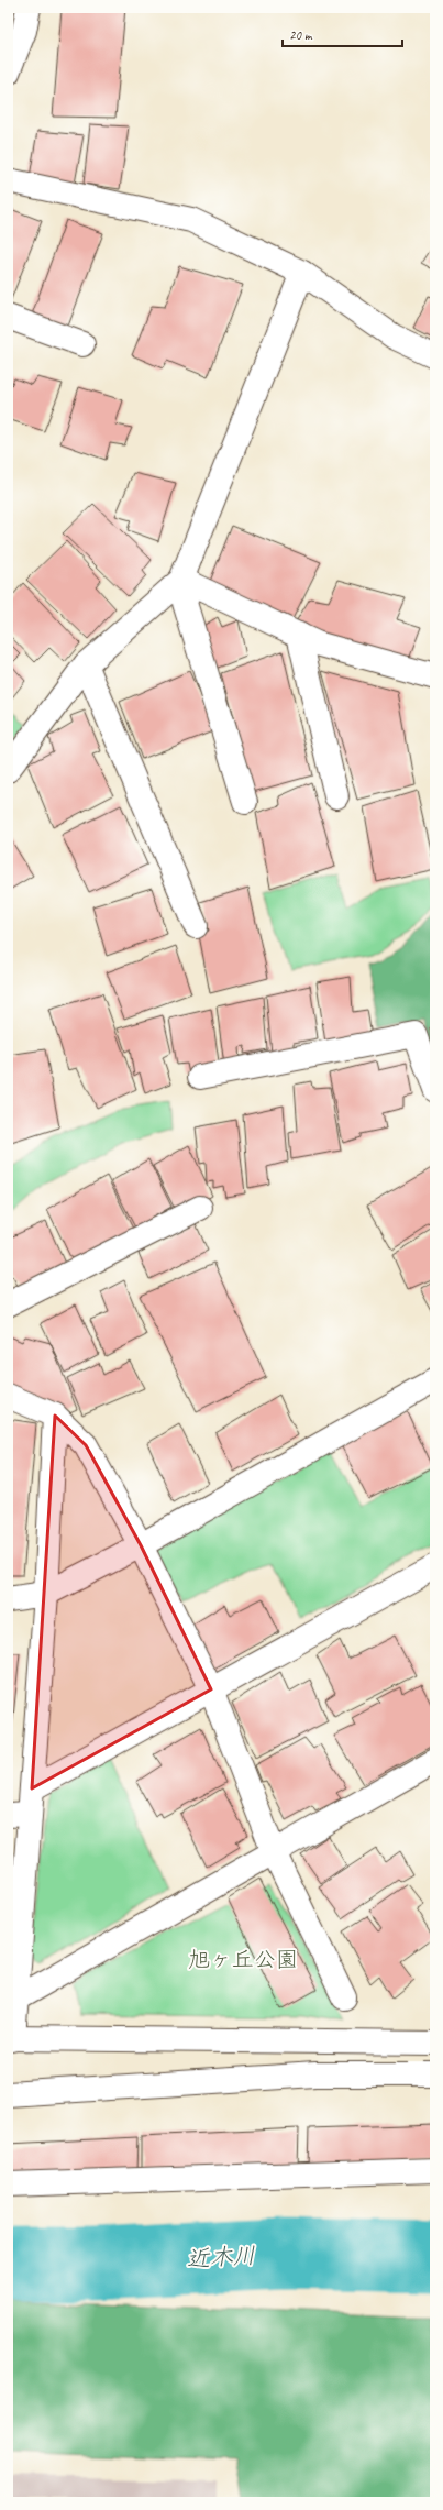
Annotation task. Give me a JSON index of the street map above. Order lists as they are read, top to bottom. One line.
{"water":["近木川"],"parks":["旭ヶ丘公園"],"scale_bar":"20 m"}
